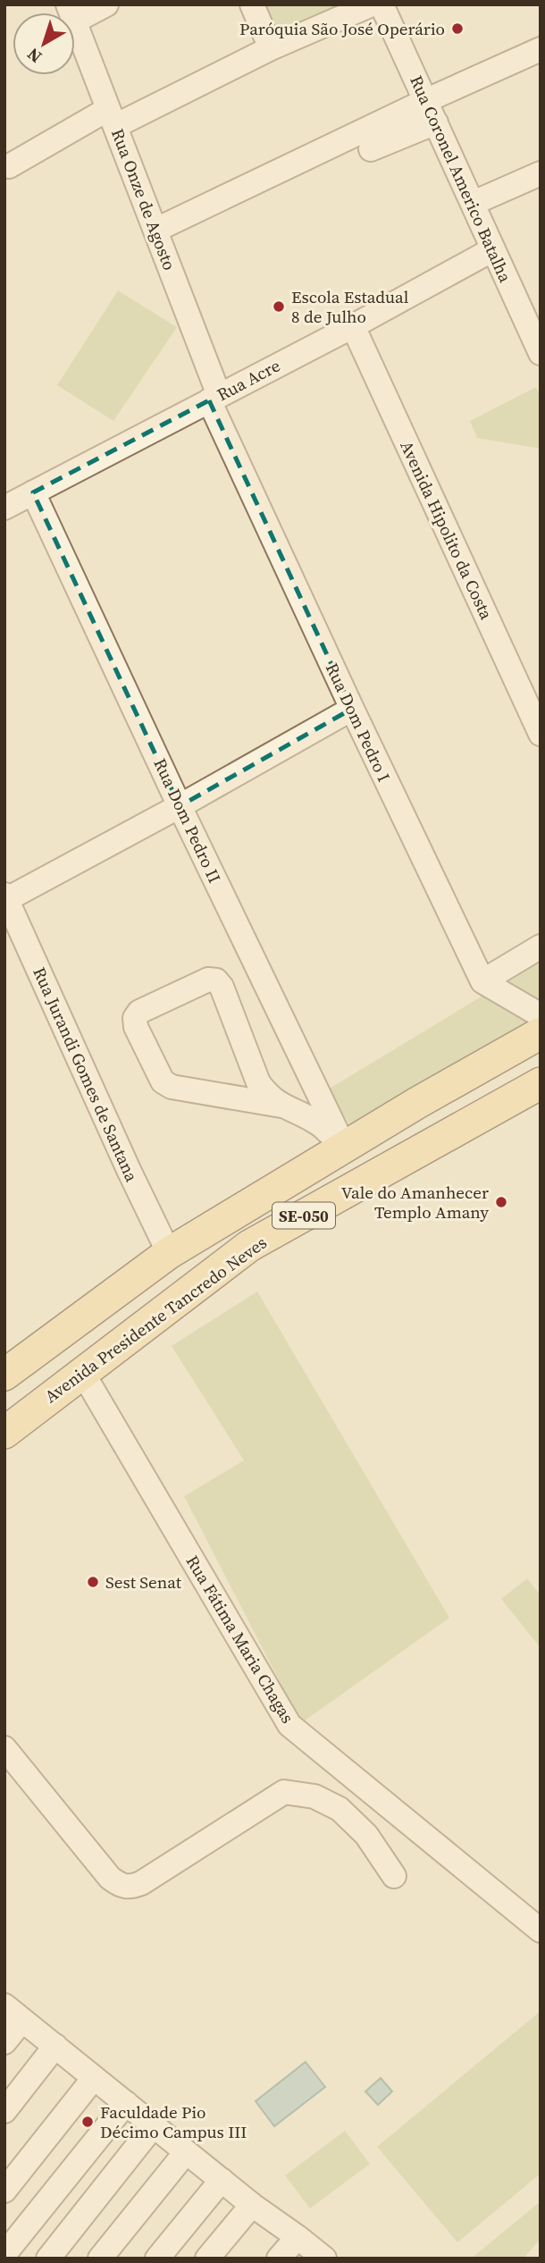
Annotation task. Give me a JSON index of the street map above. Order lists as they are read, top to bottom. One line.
{"streets":{"main road":["SE-050","Avenida Presidente Tancredo Neves"],"street":["Rua Coronel Americo Batalha","Rua Onze de Agosto","Rua Acre","Avenida Hipolito da Costa","Rua Dom Pedro I","Rua Dom Pedro II","Rua Jurandi Gomes de Santana","Rua Fátima Maria Chagas"]},"crossings":[["Rua Coronel Americo Batalha","Rua Acre"],["Rua Onze de Agosto","Rua Acre"],["Rua Onze de Agosto","Rua Dom Pedro I"],["Rua Acre","Avenida Hipolito da Costa"],["Rua Acre","Rua Dom Pedro I"],["Rua Acre","Rua Dom Pedro II"],["Rua Dom Pedro II","SE-050"],["Rua Jurandi Gomes de Santana","SE-050"],["Avenida Presidente Tancredo Neves","Rua Fátima Maria Chagas"]],"places":["Paróquia São José Operário","Escola Estadual 8 de Julho","Vale do Amanhecer Templo Amany","Sest Senat","Faculdade Pio Décimo Campus III"],"north":"bottom left"}
